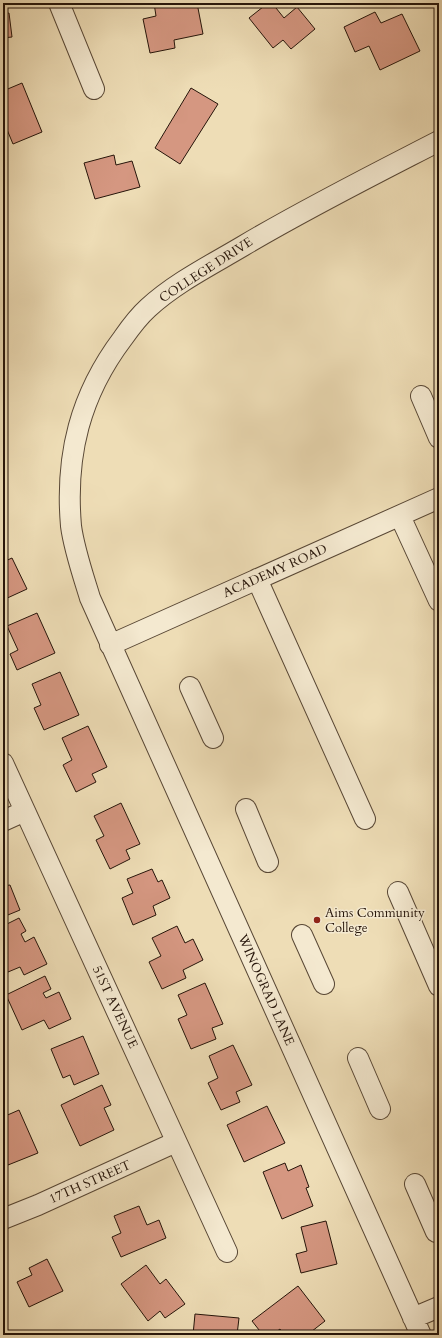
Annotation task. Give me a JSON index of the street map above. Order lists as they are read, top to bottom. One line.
{"streets":{"street":["COLLEGE DRIVE","ACADEMY ROAD","WINOGRAD LANE","51ST AVENUE","17TH STREET"]},"crossings":[["COLLEGE DRIVE","ACADEMY ROAD"],["COLLEGE DRIVE","WINOGRAD LANE"],["ACADEMY ROAD","WINOGRAD LANE"],["51ST AVENUE","17TH STREET"]],"places":["Aims Community College"]}
